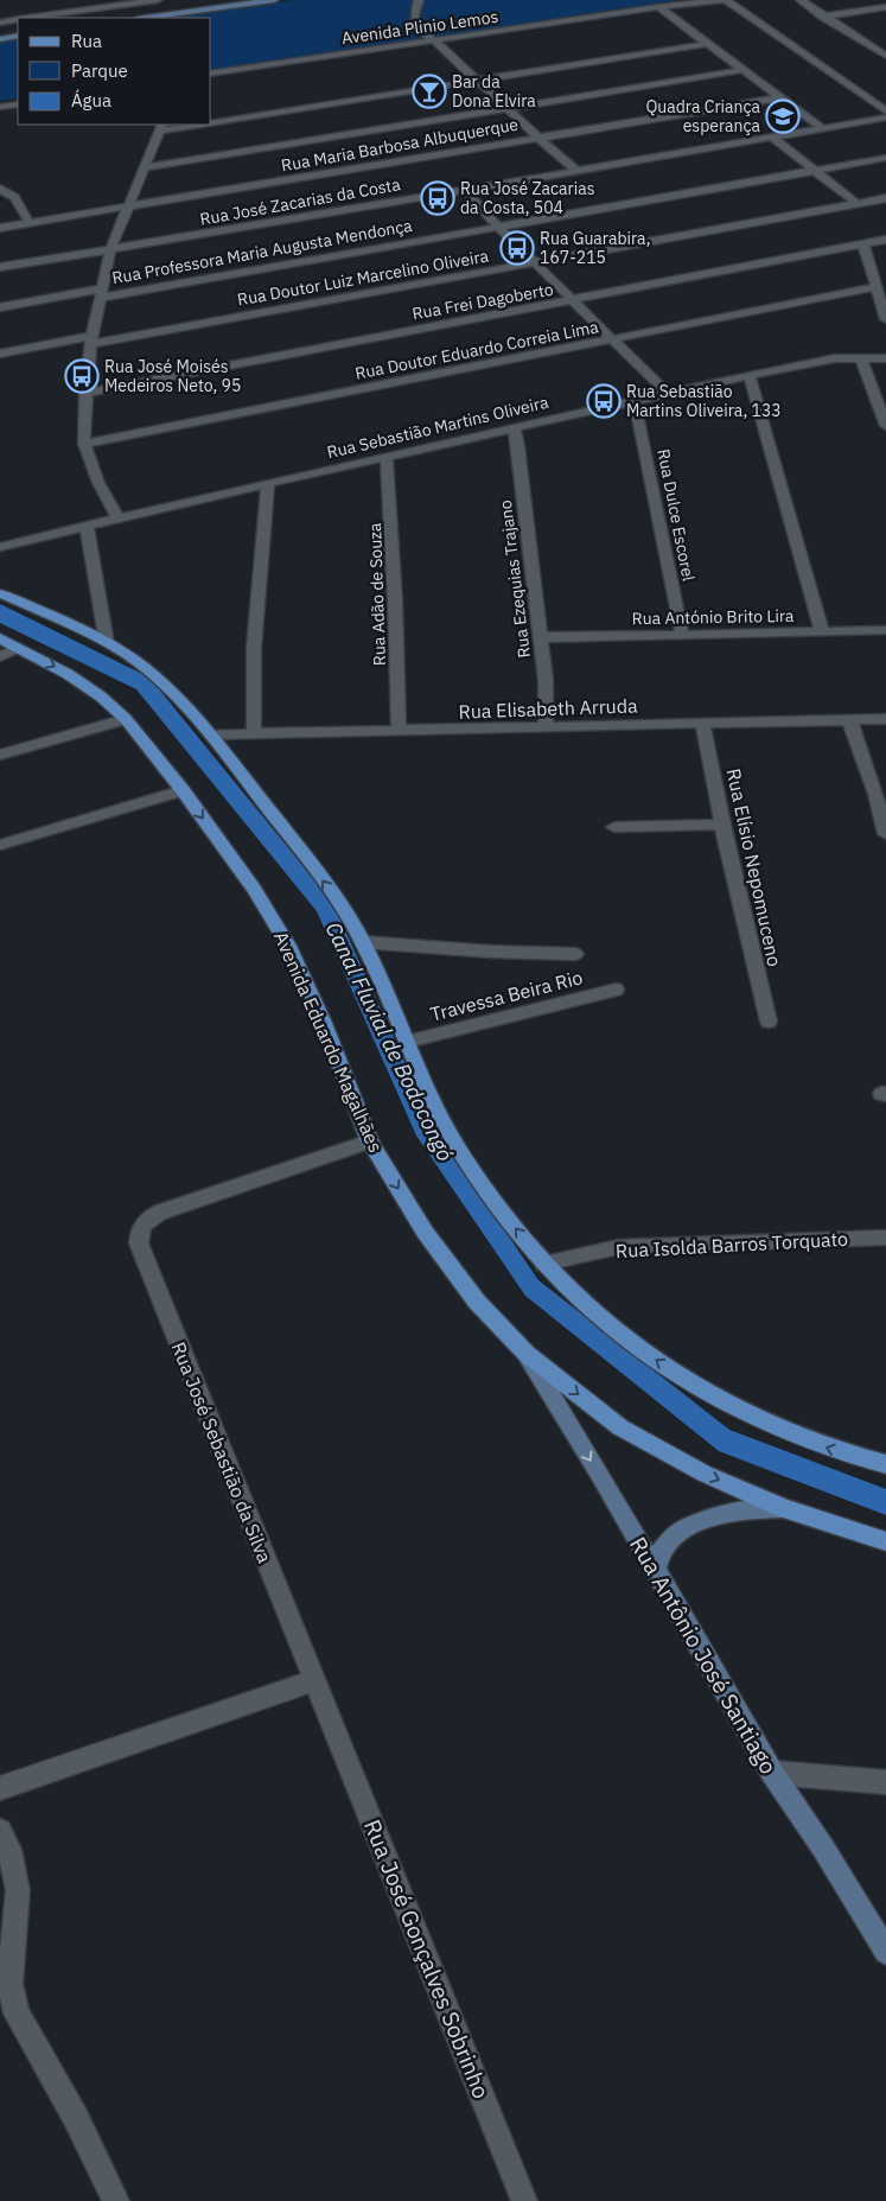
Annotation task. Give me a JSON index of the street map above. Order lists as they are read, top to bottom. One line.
{"streets":{"main road":["Avenida Eduardo Magalhães"],"street":["Avenida Plinio Lemos","Rua Maria Barbosa Albuquerque","Rua José Zacarias da Costa","Rua Professora Maria Augusta Mendonça","Rua Doutor Luiz Marcelino Oliveira","Rua Frei Dagoberto","Rua Doutor Eduardo Correia Lima","Rua Sebastião Martins Oliveira","Rua Dulce Escorel","Rua Ezequias Trajano","Rua Adão de Souza","Rua António Brito Lira","Rua Elisabeth Arruda","Rua Elísio Nepomuceno","Travessa Beira Rio","Rua Isolda Barros Torquato","Rua José Sebastião da Silva","Rua Antônio José Santiago","Rua José Gonçalves Sobrinho"]},"crossings":[["Rua Sebastião Martins Oliveira","Rua Dulce Escorel"],["Rua Sebastião Martins Oliveira","Rua Ezequias Trajano"],["Rua Sebastião Martins Oliveira","Rua Adão de Souza"],["Rua Dulce Escorel","Rua António Brito Lira"],["Rua Ezequias Trajano","Rua António Brito Lira"],["Rua Ezequias Trajano","Rua Elisabeth Arruda"],["Rua Adão de Souza","Rua Elisabeth Arruda"],["Rua Elisabeth Arruda","Rua Elísio Nepomuceno"],["Avenida Eduardo Magalhães","Rua José Sebastião da Silva"],["Avenida Eduardo Magalhães","Rua Antônio José Santiago"],["Rua José Sebastião da Silva","Rua José Gonçalves Sobrinho"]],"one_way":["Rua Antônio José Santiago"],"water":["Canal Fluvial de Bodocongó"],"places":{"bar":["Bar da Dona Elvira"],"school or university":["Quadra Criança esperança"],"bus stop":["Rua José Zacarias da Costa, 504","Rua Guarabira, 167-215","Rua José Moisés Medeiros Neto, 95","Rua Sebastião Martins Oliveira, 133"]},"legend":["Rua","Parque","Água"]}
